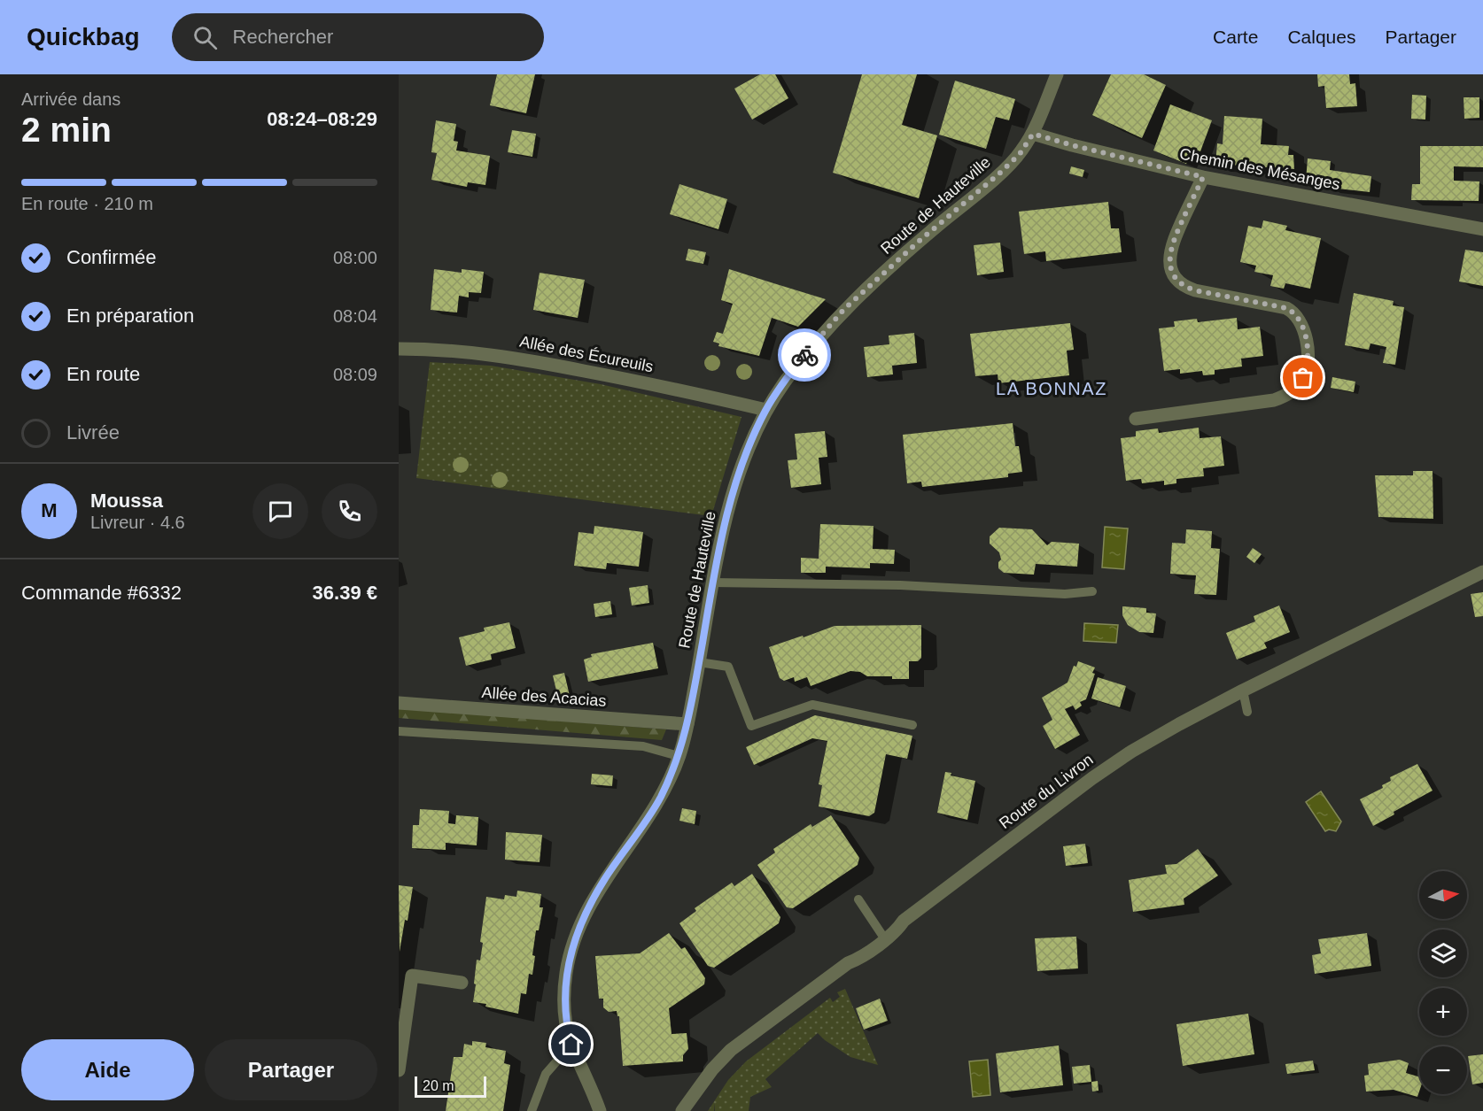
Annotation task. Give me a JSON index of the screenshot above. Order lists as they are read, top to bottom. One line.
{"streets":{"street":["Chemin des Mésanges","Route de Hauteville","Allée des Écureuils","Allée des Acacias","Route du Livron"]},"crossings":[["Chemin des Mésanges","Route de Hauteville"],["Route de Hauteville","Allée des Écureuils"],["Route de Hauteville","Allée des Acacias"]],"districts":["LA BONNAZ"],"scale_bar":"20 m","north":"right","page":{"header":"Quickbag","search":"Rechercher","nav":["Carte","Calques","Partager"],"heading":["2 min","Arrivée dans","08:24–08:29"],"panel":["Moussa","Livreur · 4.6","Commande #6332","36.39 €"],"bar":"En route · 210 m","list":[["Confirmée","08:00"],["En préparation","08:04"],["En route","08:09"],"Livrée"],"round":"M","map_buttons":["+","−"],"buttons":["Aide","Partager"],"scale":"20 m"}}
